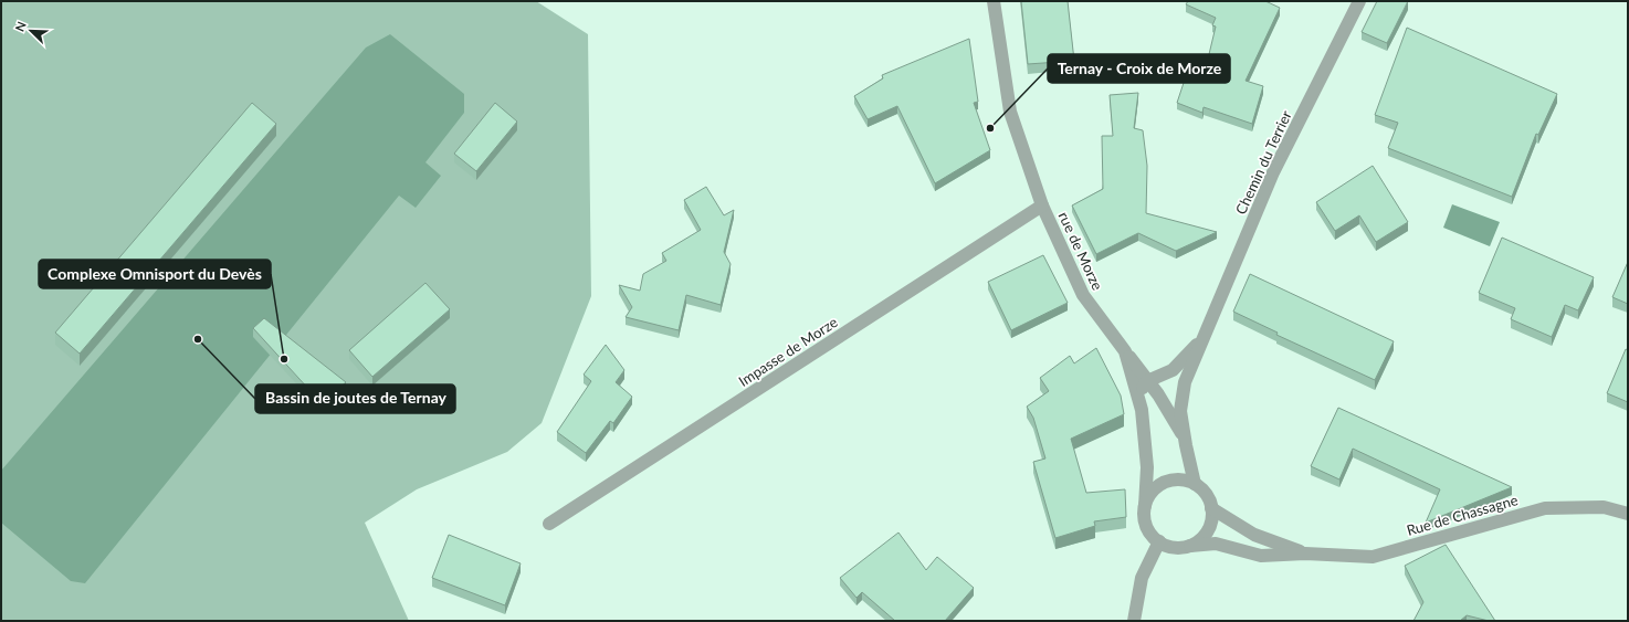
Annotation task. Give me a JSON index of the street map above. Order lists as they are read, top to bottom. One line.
{"streets":{"street":["Chemin du Terrier","rue de Morze","Impasse de Morze","Rue de Chassagne"]},"crossings":[["Chemin du Terrier","rue de Morze"],["rue de Morze","Impasse de Morze"]],"places":["Ternay - Croix de Morze","Bassin de joutes de Ternay","Complexe Omnisport du Devès"],"north":"top left"}
